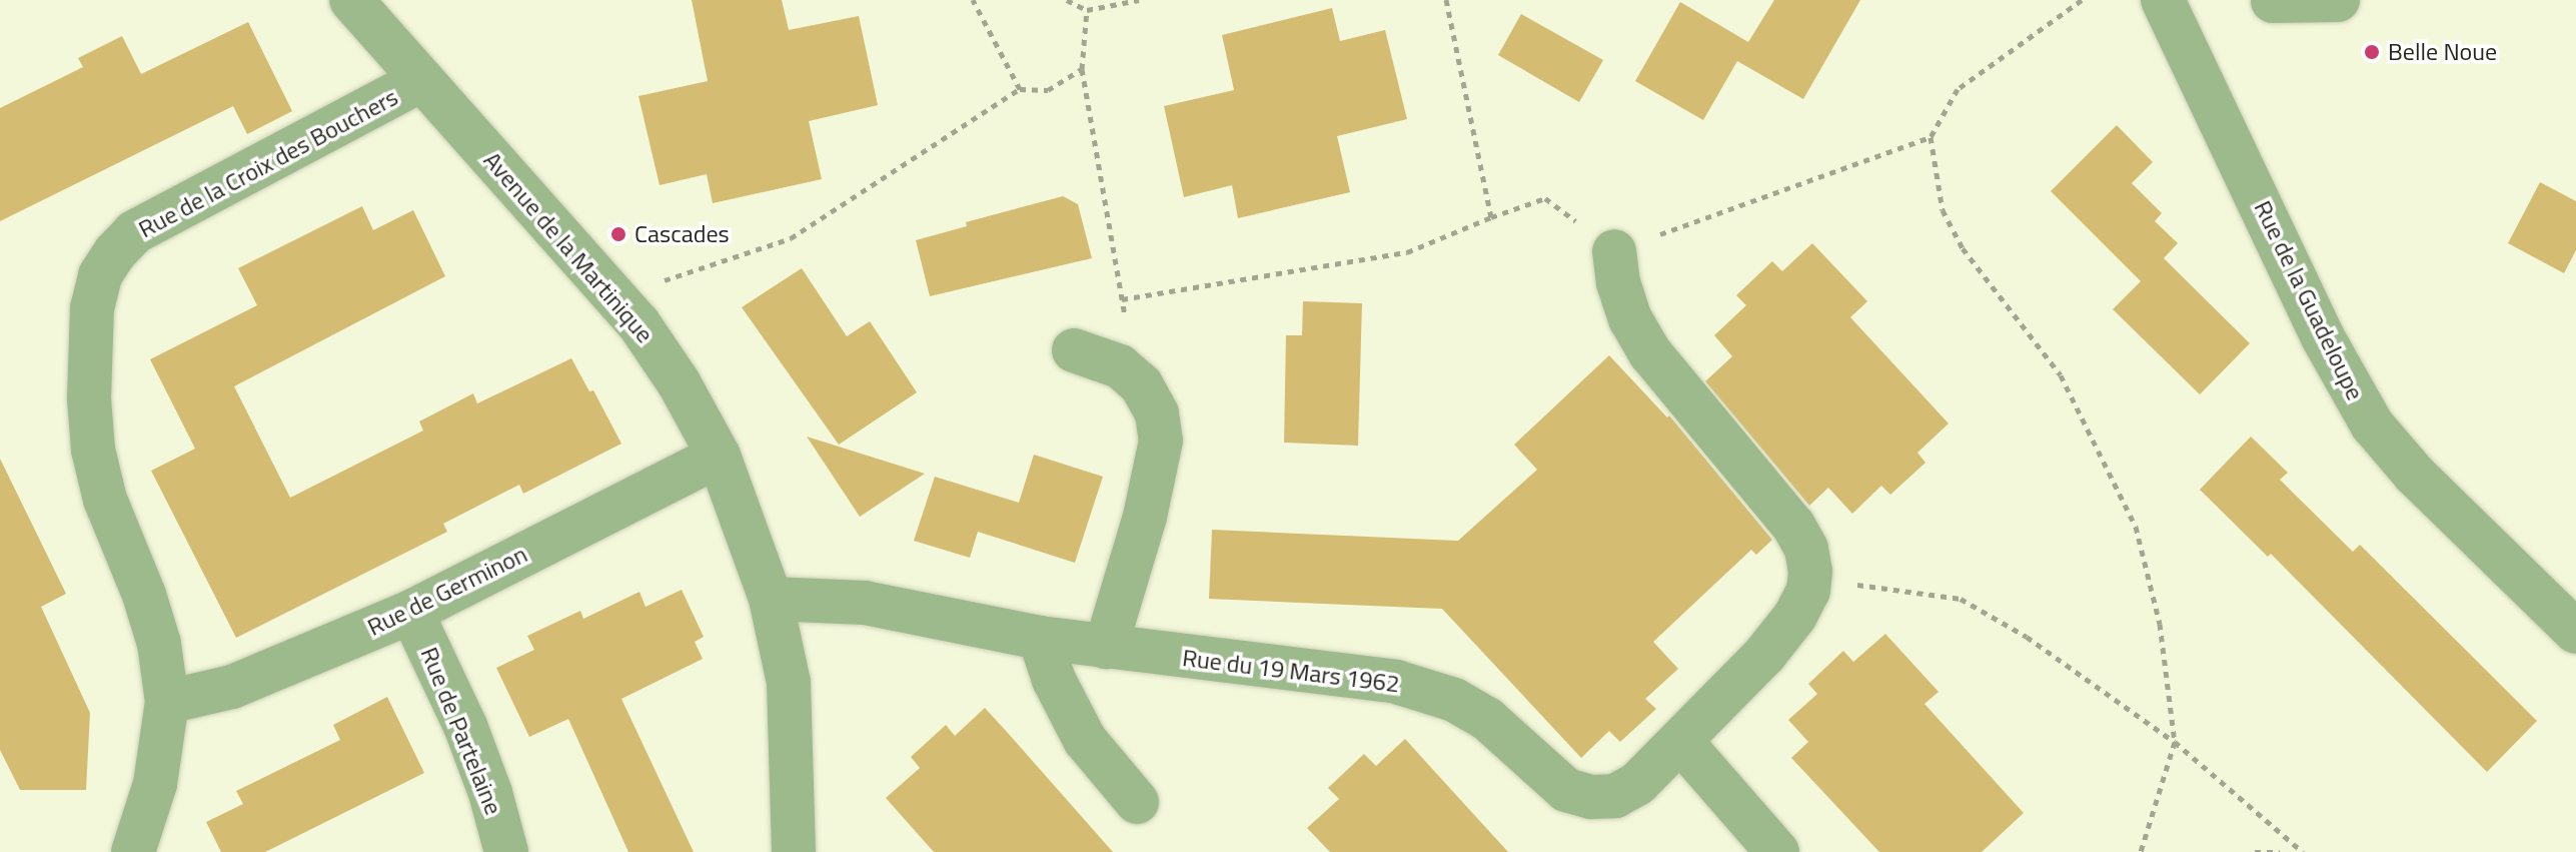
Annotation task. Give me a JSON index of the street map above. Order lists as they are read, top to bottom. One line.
{"streets":{"street":["Rue de la Croix des Bouchers","Avenue de la Martinique","Rue de la Guadeloupe","Rue de Germinon","Rue du 19 Mars 1962","Rue de Partelaine"]},"crossings":[["Rue de la Croix des Bouchers","Avenue de la Martinique"],["Rue de la Croix des Bouchers","Rue de Germinon"],["Avenue de la Martinique","Rue de Germinon"],["Avenue de la Martinique","Rue du 19 Mars 1962"],["Rue de Germinon","Rue de Partelaine"]],"places":["Belle Noue","Cascades"]}
